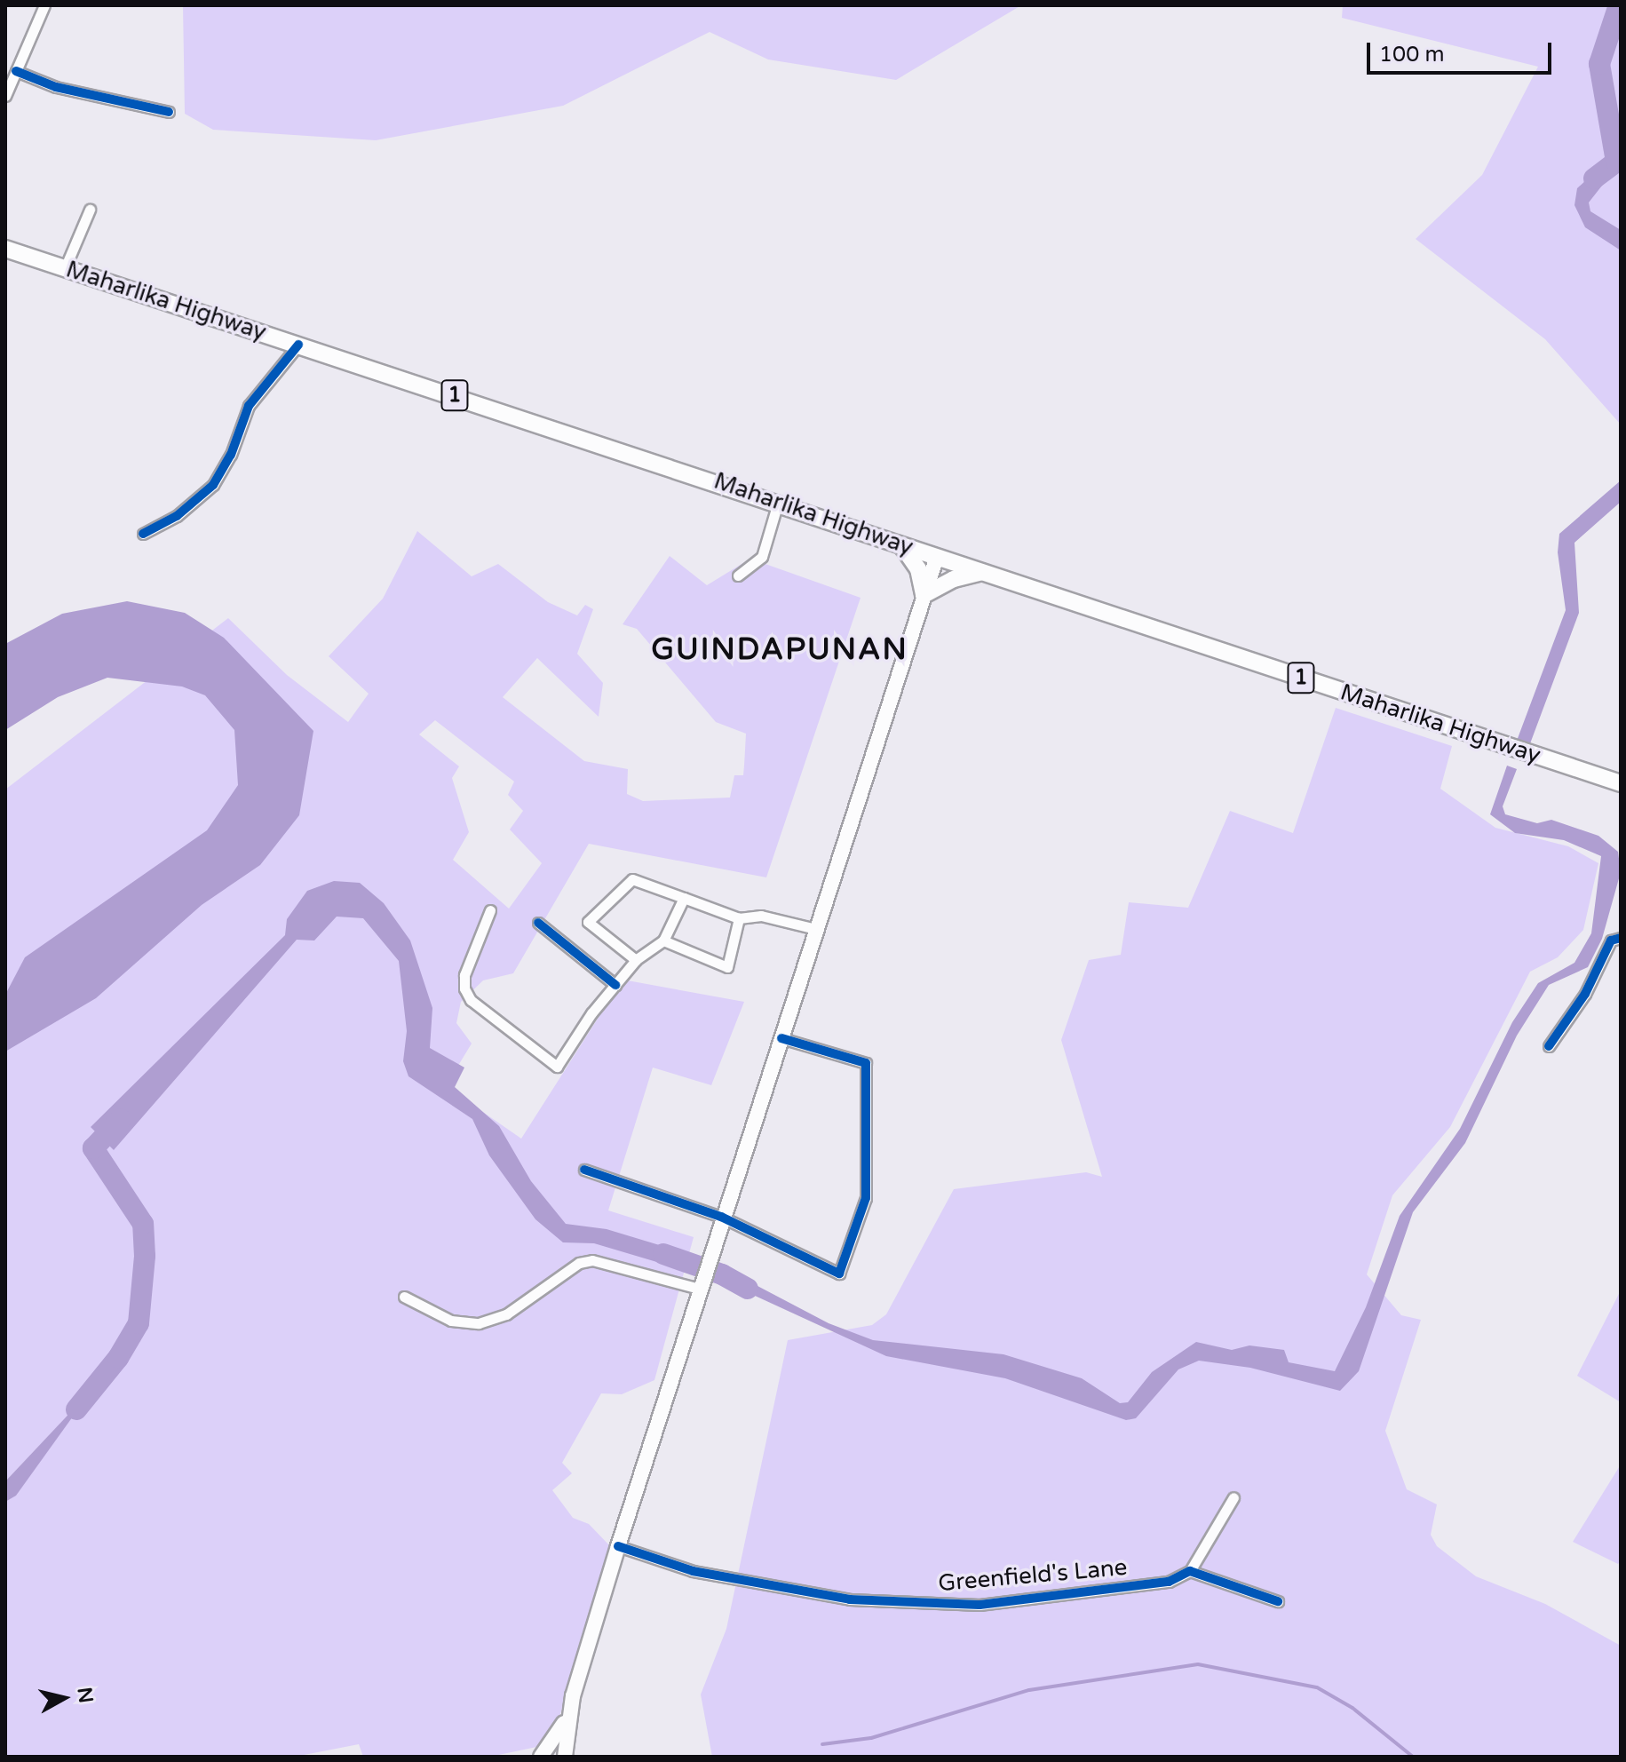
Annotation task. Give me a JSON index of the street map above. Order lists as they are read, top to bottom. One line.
{"streets":{"highway":["Maharlika Highway","1"],"street":["Greenfield's Lane"]},"districts":["GUINDAPUNAN"],"scale_bar":"100 m","north":"right"}
